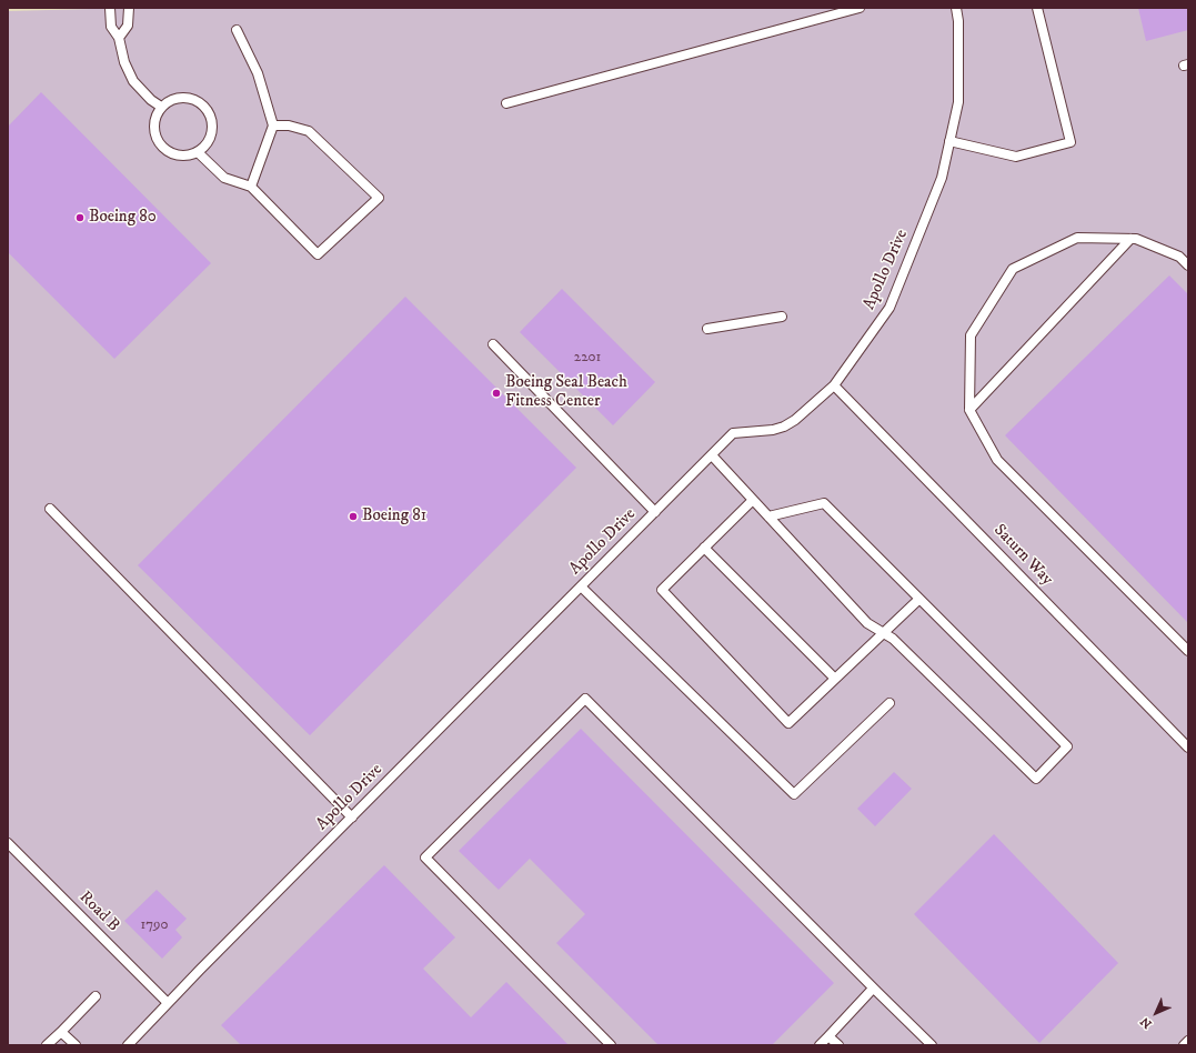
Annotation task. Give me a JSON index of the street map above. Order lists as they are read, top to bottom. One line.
{"streets":{"lane":["Apollo Drive","Saturn Way","Road B"]},"crossings":[["Apollo Drive","Saturn Way"],["Apollo Drive","Road B"]],"places":["Boeing 80","Boeing Seal Beach Fitness Center","Boeing 81"],"house_numbers":["2201","1790"],"north":"bottom left"}
